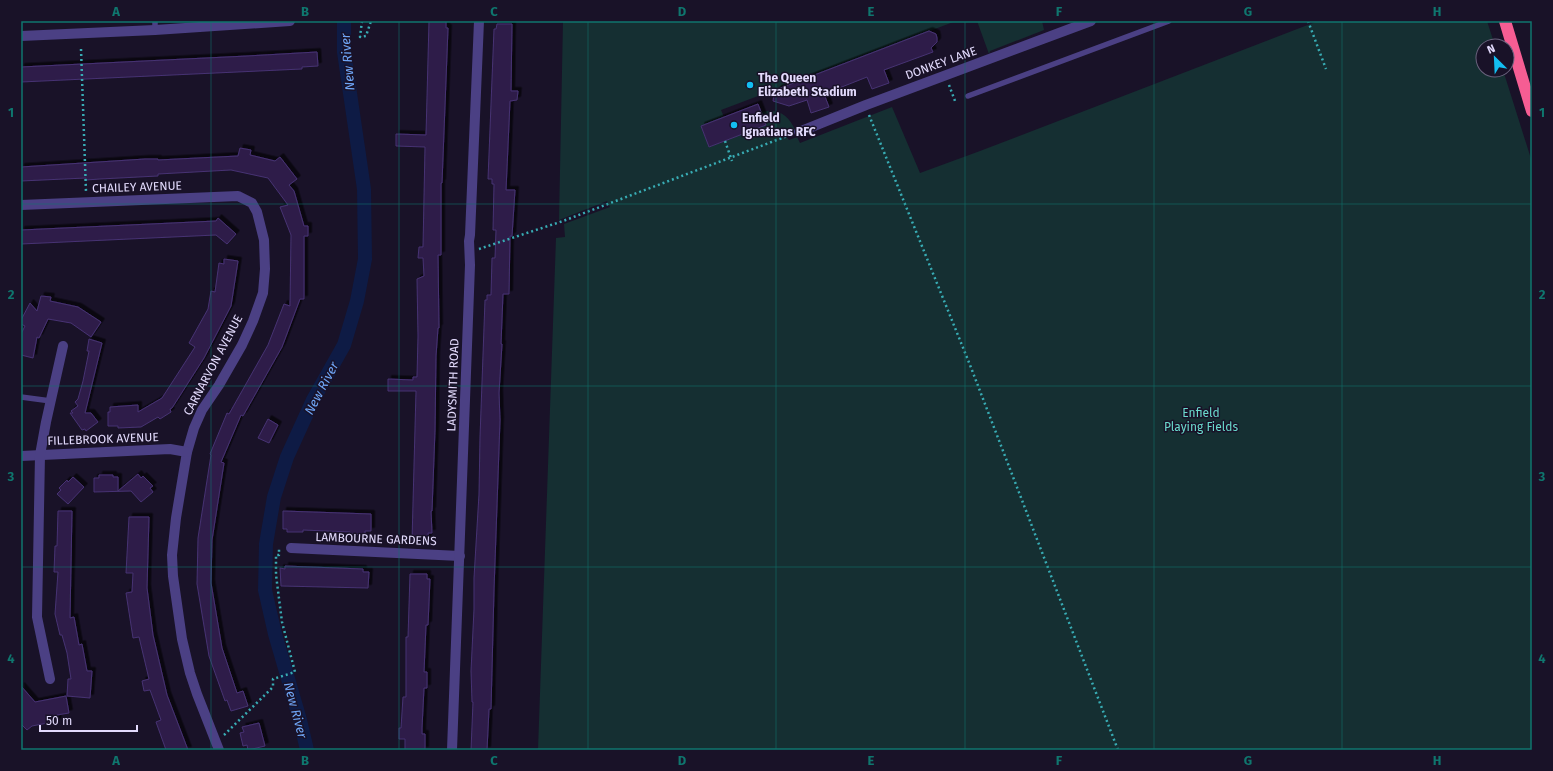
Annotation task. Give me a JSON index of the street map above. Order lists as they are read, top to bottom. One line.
{"streets":{"street":["DONKEY LANE","CHAILEY AVENUE","CARNARVON AVENUE","LADYSMITH ROAD","FILLEBROOK AVENUE","LAMBOURNE GARDENS"]},"crossings":[["CHAILEY AVENUE","CARNARVON AVENUE"],["CARNARVON AVENUE","FILLEBROOK AVENUE"],["LADYSMITH ROAD","LAMBOURNE GARDENS"]],"water":["New River"],"parks":["Enfield Playing Fields"],"places":["The Queen Elizabeth Stadium","Enfield Ignatians RFC"],"scale_bar":"50 m","north":"top left","grid":{"columns":["A","B","C","D","E","F","G","H"],"rows":["1","2","3","4"]}}
